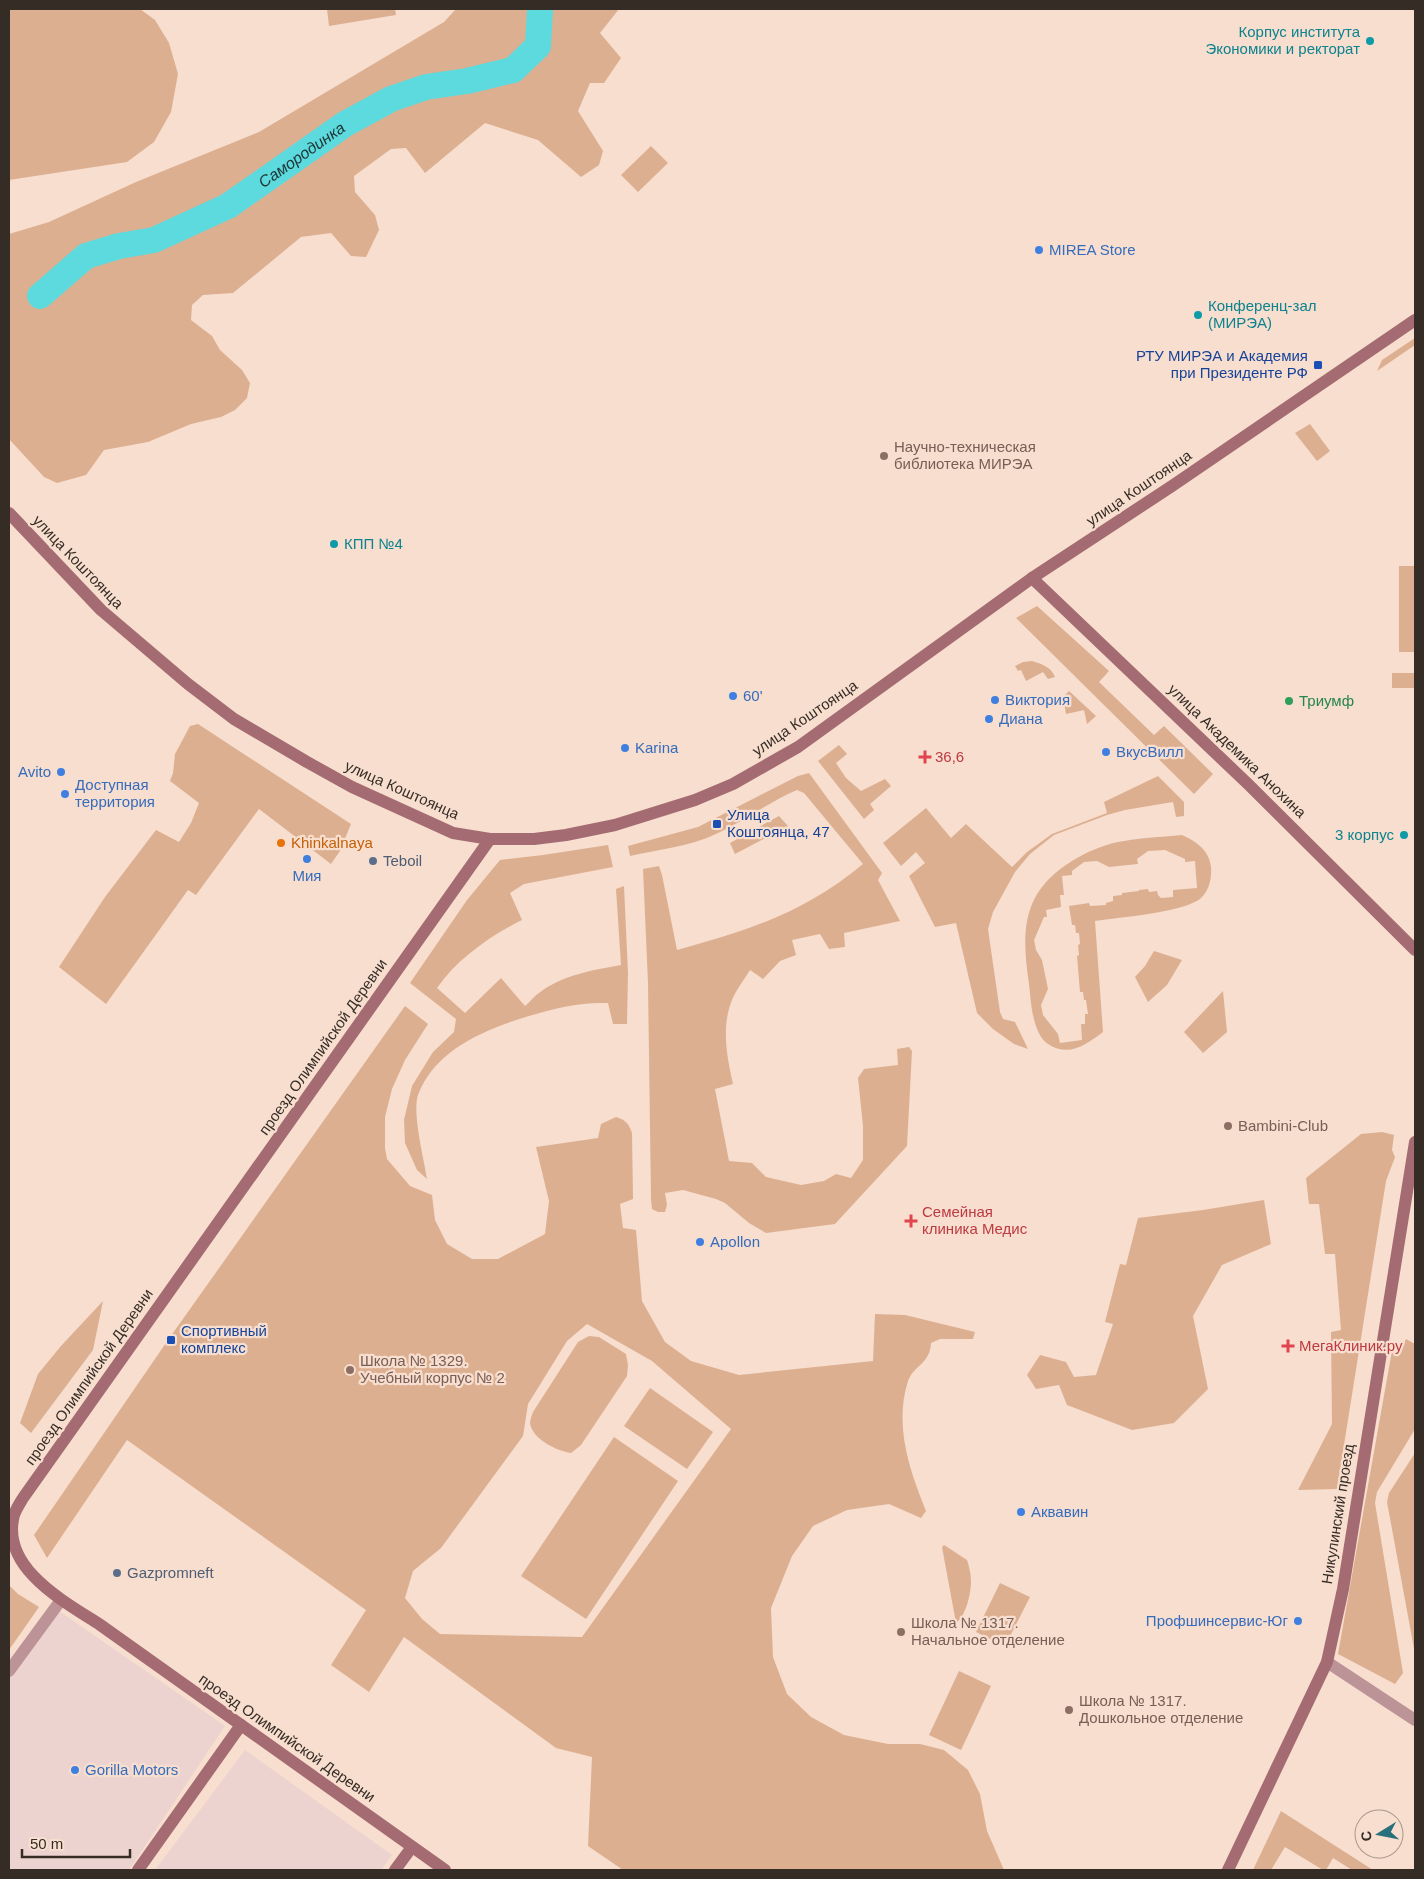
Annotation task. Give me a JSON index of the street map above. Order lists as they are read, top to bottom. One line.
{"streets":{"street":["улица Коштоянца","улица Академика Анохина","проезд Олимпийской Деревни","Никулинский проезд"]},"crossings":[["улица Коштоянца","улица Академика Анохина"],["улица Коштоянца","проезд Олимпийской Деревни"]],"water":["Самородинка"],"places":{"other":["Корпус института Экономики и ректорат","MIREA Store","Конференц-зал (МИРЭА)","Научно-техническая библиотека МИРЭА","КПП №4","60'","Виктория","Триумф","Диана","Karina","ВкусВилл","Avito","Доступная территория","3 корпус","Khinkalnaya","Мия","Teboil","Bambini-Club","Apollon","Школа № 1329. Учебный корпус № 2","Аквавин","Gazpromneft","Профшинсервис-Юг","Школа № 1317. Начальное отделение","Школа № 1317. Дошкольное отделение","Gorilla Motors"],"transit":["РТУ МИРЭА и Академия при Президенте РФ","Улица Коштоянца, 47","Спортивный комплекс"],"health":["36,6","Семейная клиника Медис","МегаКлиник.ру"]},"scale_bar":"50 m","north":"left"}
